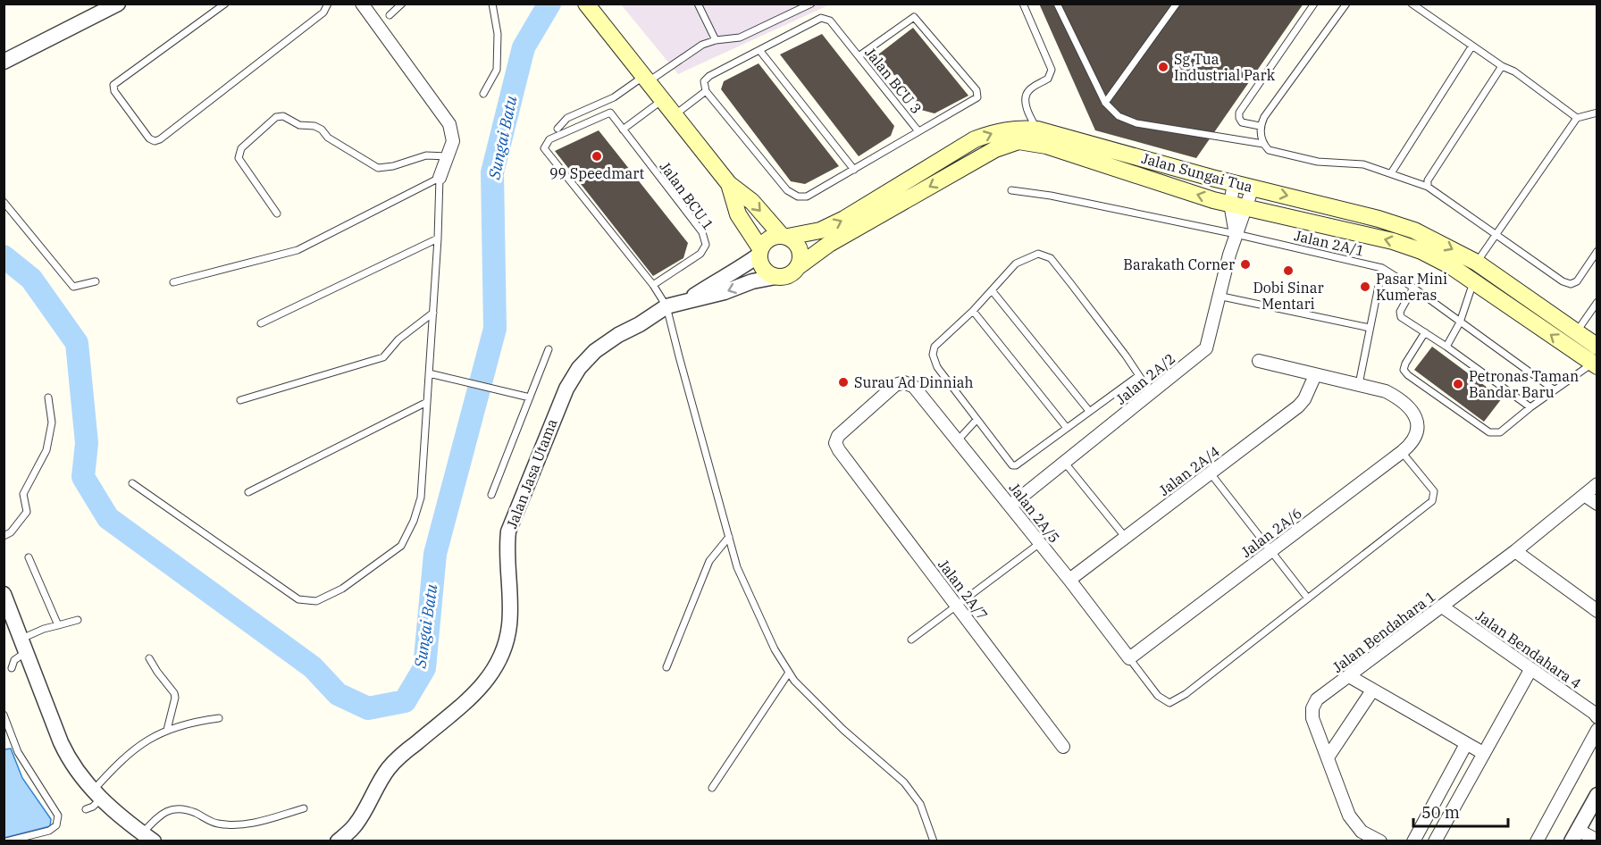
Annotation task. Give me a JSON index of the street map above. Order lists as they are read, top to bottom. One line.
{"streets":{"main road":["Jalan Sungai Tua"],"street":["Jalan 2A/2","Jalan 2A/4","Jalan Jasa Utama","Jalan 2A/5","Jalan 2A/6","Jalan 2A/7","Jalan Bendahara 1","Jalan Bendahara 4"],"lane":["Jalan BCU 3","Jalan BCU 1","Jalan 2A/1"]},"crossings":[["Jalan Sungai Tua","Jalan 2A/2"],["Jalan Sungai Tua","Jalan Jasa Utama"],["Jalan 2A/1","Jalan 2A/2"],["Jalan 2A/2","Jalan 2A/5"],["Jalan 2A/4","Jalan 2A/5"],["Jalan 2A/5","Jalan 2A/6"],["Jalan 2A/5","Jalan 2A/7"],["Jalan Bendahara 1","Jalan Bendahara 4"]],"water":["Sungai Batu"],"places":["Sg Tua Industrial Park","99 Speedmart","Barakath Corner","Dobi Sinar Mentari","Pasar Mini Kumeras","Surau Ad Dinniah","Petronas Taman Bandar Baru"],"scale_bar":"50 m"}
